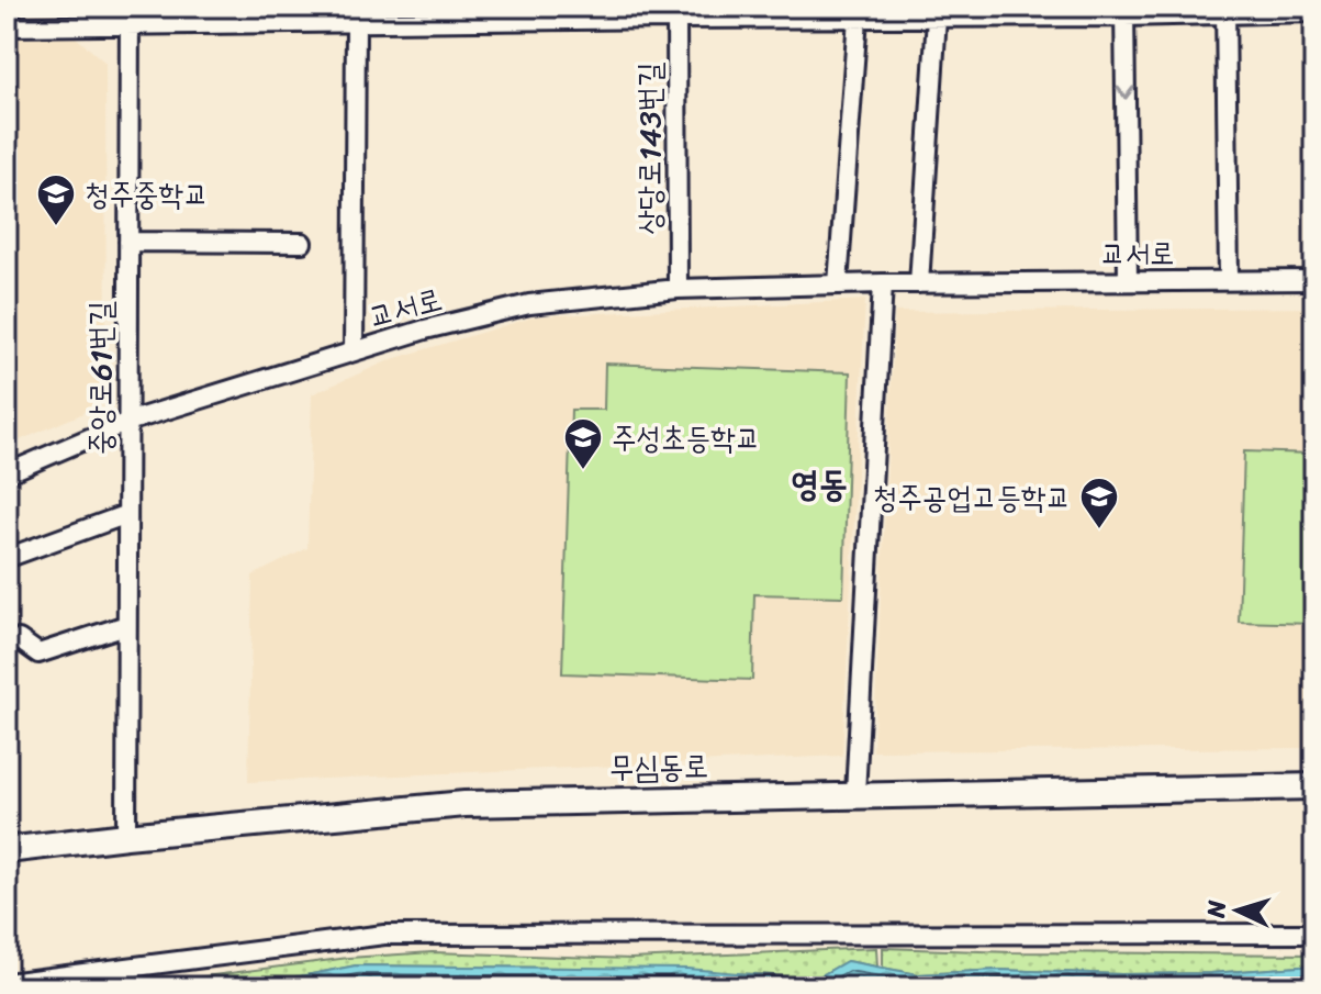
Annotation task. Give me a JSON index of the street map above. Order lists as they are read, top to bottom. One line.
{"streets":{"main road":["무심동로"],"street":["상당로143번길","교서로","중앙로61번길"]},"crossings":[["상당로143번길","교서로"],["교서로","중앙로61번길"],["중앙로61번길","무심동로"]],"districts":["영동"],"places":{"school or university":["청주중학교","주성초등학교","청주공업고등학교"]},"north":"left"}
